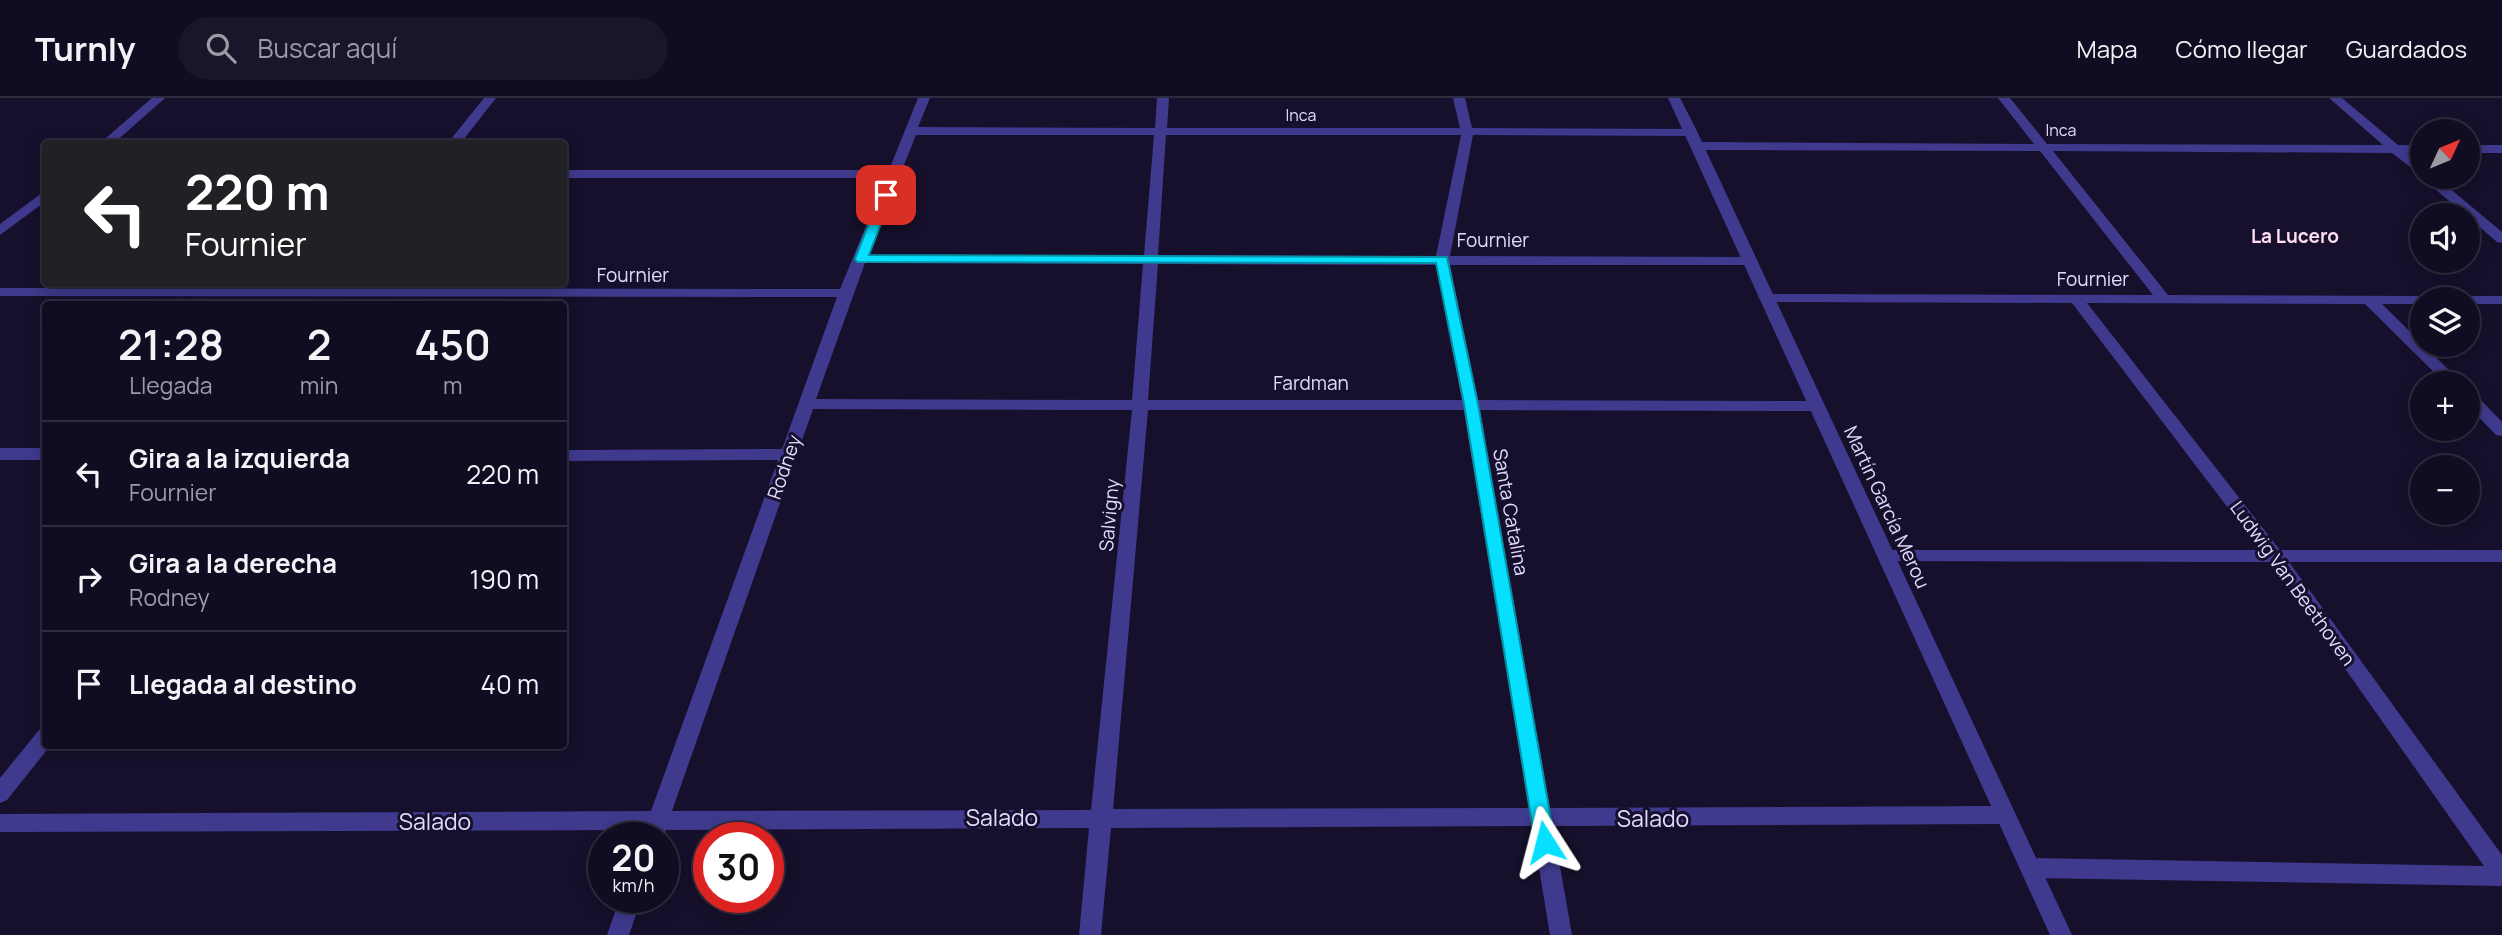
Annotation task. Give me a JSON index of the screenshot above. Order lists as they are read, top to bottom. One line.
{"streets":{"street":["Inca","Fournier","Fardman","Rodney","Martín García Merou","Santa Catalina","Salvigny","Ludwig Van Beethoven","Salado"]},"crossings":[["Inca","Rodney"],["Inca","Martín García Merou"],["Inca","Santa Catalina"],["Inca","Salvigny"],["Fournier","Rodney"],["Fournier","Martín García Merou"],["Fournier","Santa Catalina"],["Fournier","Salvigny"],["Fournier","Ludwig Van Beethoven"],["Fardman","Rodney"],["Fardman","Martín García Merou"],["Fardman","Santa Catalina"],["Fardman","Salvigny"],["Martín García Merou","Salado"],["Santa Catalina","Salado"],["Salvigny","Salado"]],"districts":["La Lucero"],"north":"top right","page":{"header":"Turnly","search":"Buscar aquí","nav":["Mapa","Cómo llegar","Guardados"],"map_buttons":["+","−"],"turn":["220 m","Fournier"],"eta":["21:28","Llegada","2","min","450","m"],"list":[{"name":"Gira a la izquierda","note":"Fournier","value":"220 m"},{"name":"Gira a la derecha","note":"Rodney","value":"190 m"},{"name":"Llegada al destino","value":"40 m"}],"speed":"20 km/h","limit":"30"}}
